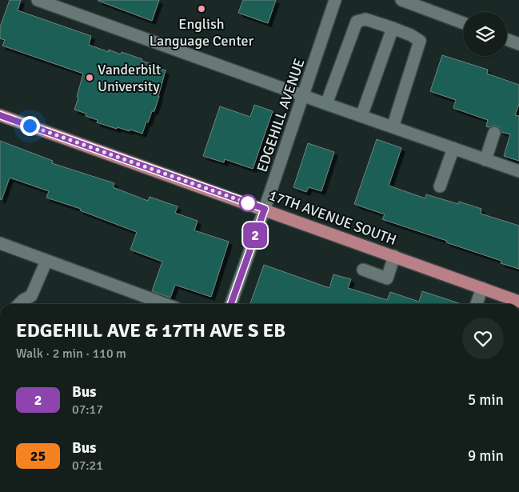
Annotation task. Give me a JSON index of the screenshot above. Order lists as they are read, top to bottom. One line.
{"streets":{"main road":["17TH AVENUE SOUTH"],"street":["EDGEHILL AVENUE"]},"crossings":[["EDGEHILL AVENUE","17TH AVENUE SOUTH"]],"places":["English Language Center","Vanderbilt University"],"lines":["bus line 2"],"page":{"on_map":"2","heading":["EDGEHILL AVE & 17TH AVE S EB","Walk · 2 min · 110 m"],"list":[{"mark":"2","name":"Bus","note":"07:17","value":"5 min"},{"mark":"25","name":"Bus","note":"07:21","value":"9 min"}]}}
